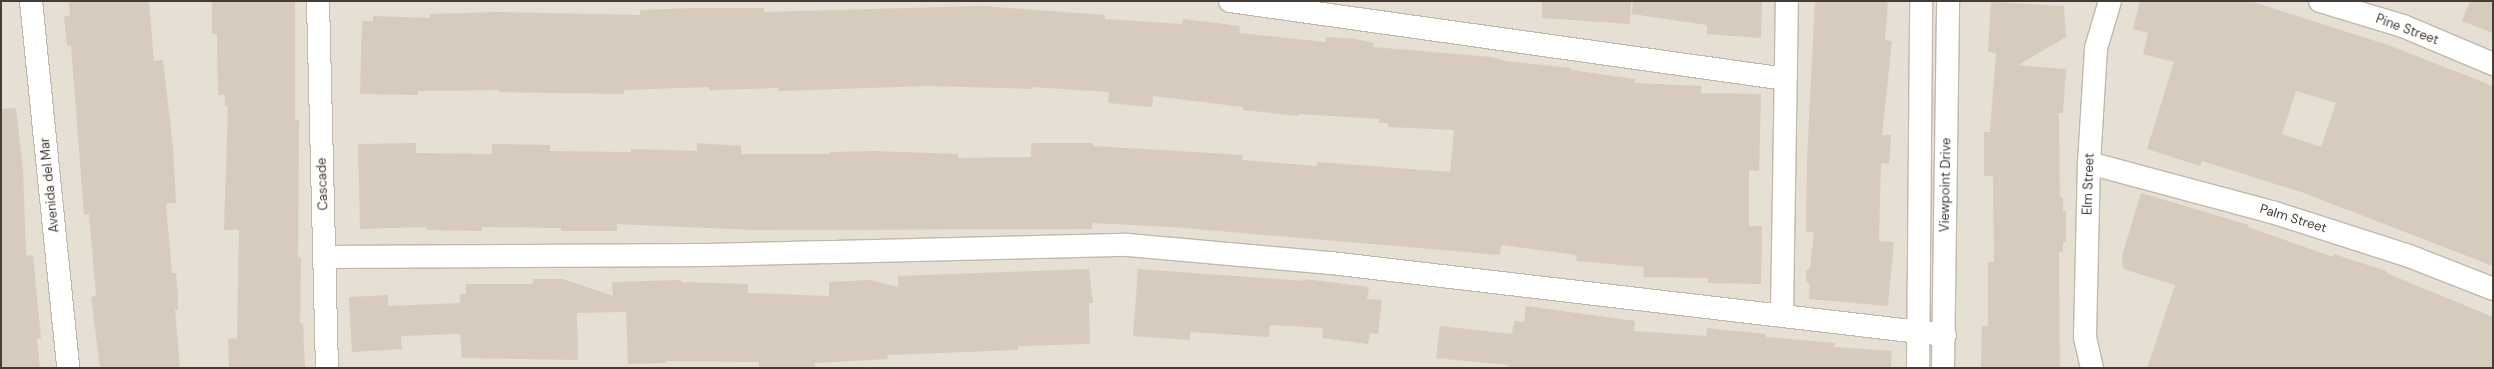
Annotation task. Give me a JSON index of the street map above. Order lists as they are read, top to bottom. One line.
{"streets":{"street":["Pine Street","Cascade","Elm Street","Avenida del Mar","Viewpoint Drive","Palm Street"]},"crossings":[["Elm Street","Palm Street"]]}
